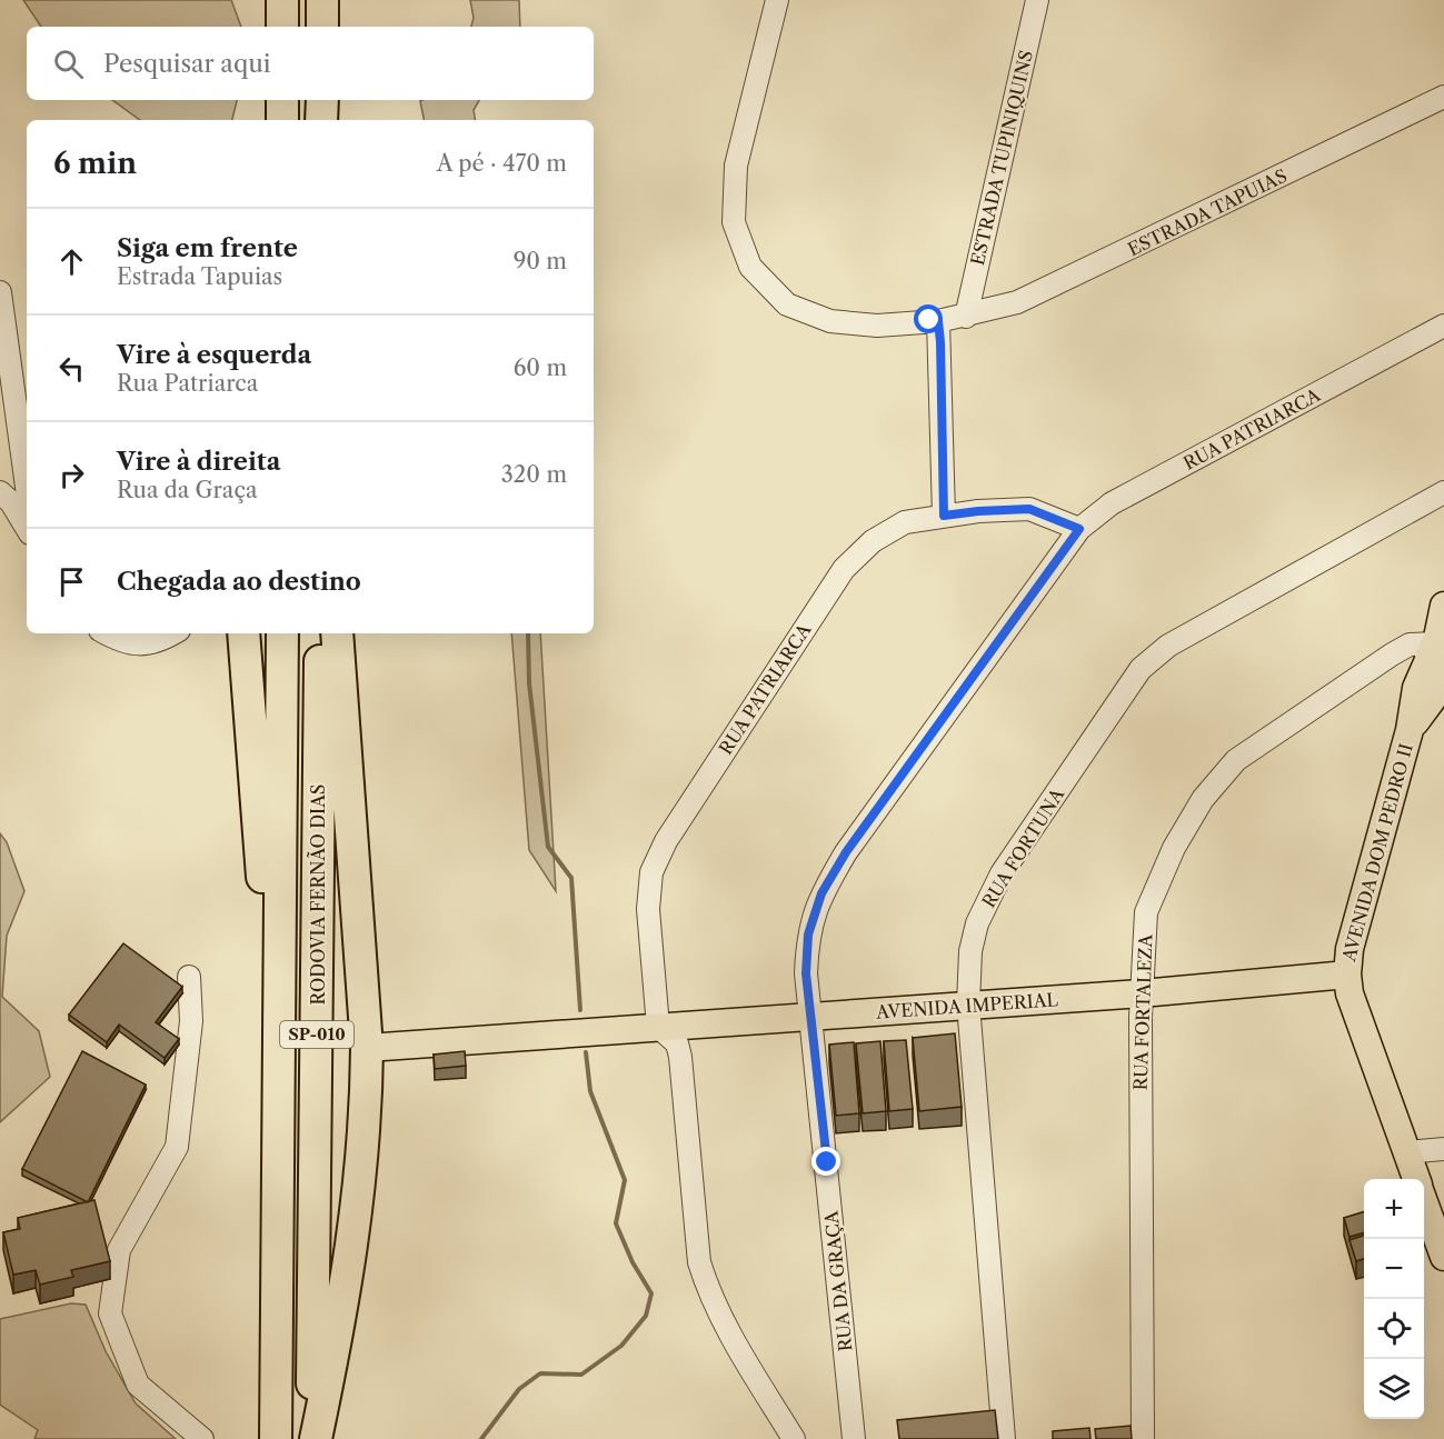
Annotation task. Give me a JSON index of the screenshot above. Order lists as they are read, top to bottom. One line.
{"streets":{"highway":["RODOVIA FERNÃO DIAS","SP-010"],"main road":["AVENIDA DOM PEDRO II","AVENIDA IMPERIAL"],"street":["ESTRADA TUPINIQUINS","ESTRADA TAPUIAS","RUA PATRIARCA","RUA FORTUNA","RUA FORTALEZA","RUA DA GRAÇA"]},"crossings":[["ESTRADA TUPINIQUINS","ESTRADA TAPUIAS"],["RUA PATRIARCA","AVENIDA IMPERIAL"],["RUA PATRIARCA","RUA DA GRAÇA"],["RUA FORTUNA","AVENIDA IMPERIAL"],["AVENIDA DOM PEDRO II","AVENIDA IMPERIAL"],["AVENIDA DOM PEDRO II","RUA FORTALEZA"],["AVENIDA IMPERIAL","RUA FORTALEZA"],["AVENIDA IMPERIAL","RUA DA GRAÇA"]],"page":{"search":"Pesquisar aqui","heading":["6 min","A pé · 470 m"],"list":[["Siga em frente","Estrada Tapuias","90 m"],["Vire à esquerda","Rua Patriarca","60 m"],["Vire à direita","Rua da Graça","320 m"],"Chegada ao destino"],"map_buttons":["+","−"]}}
